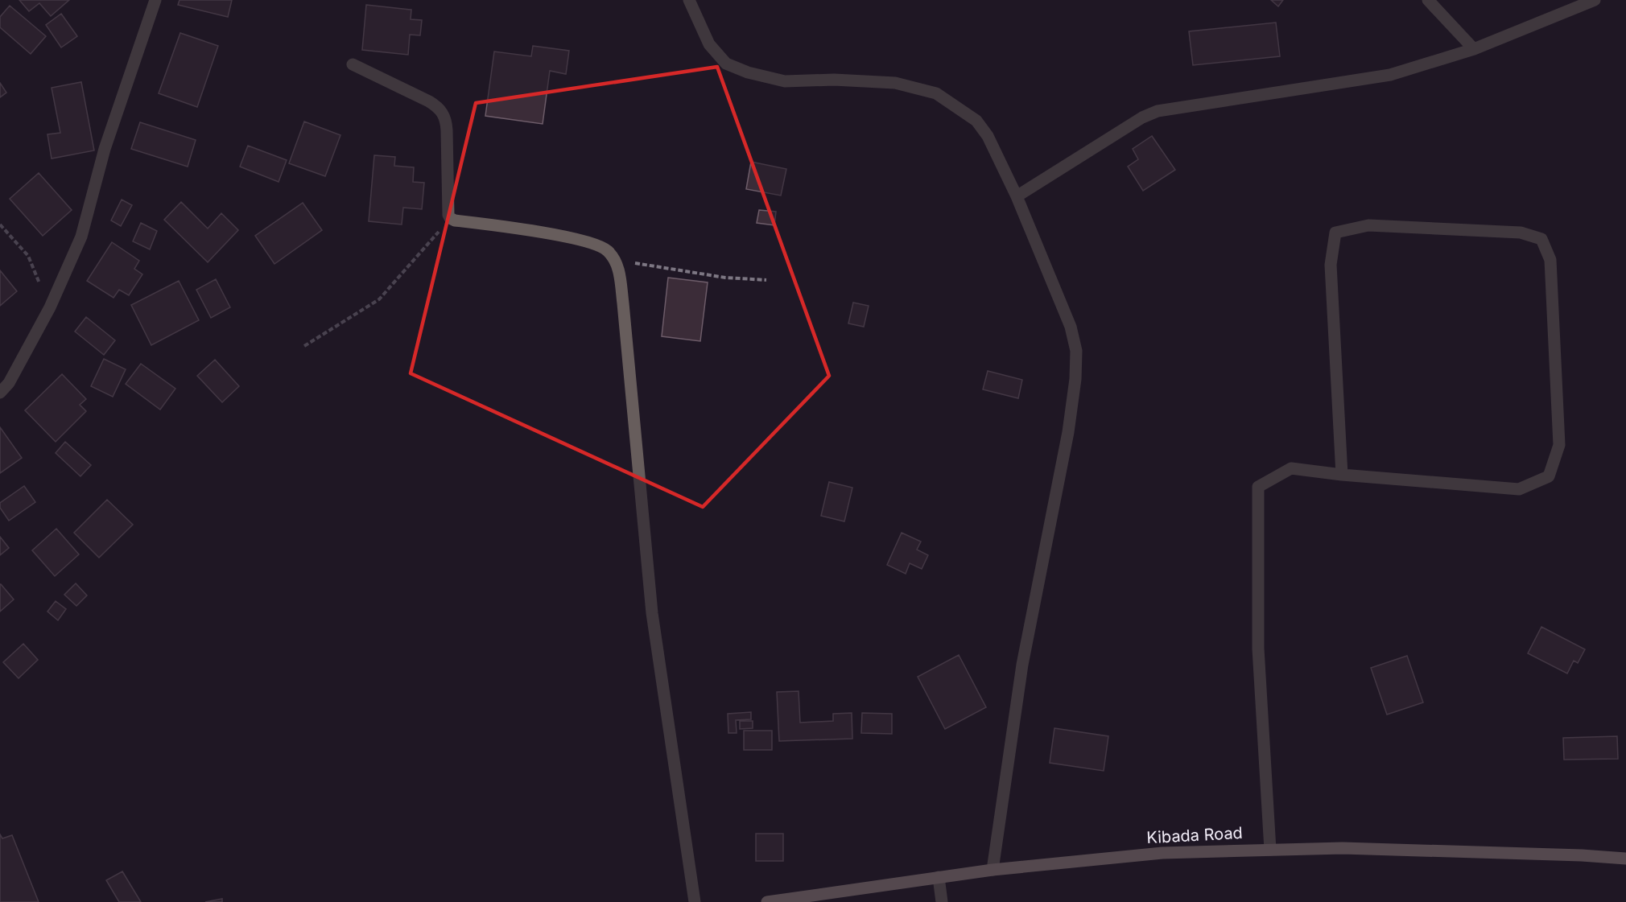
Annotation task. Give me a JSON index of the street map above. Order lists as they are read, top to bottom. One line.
{"streets":{"main road":["Kibada Road"]}}
